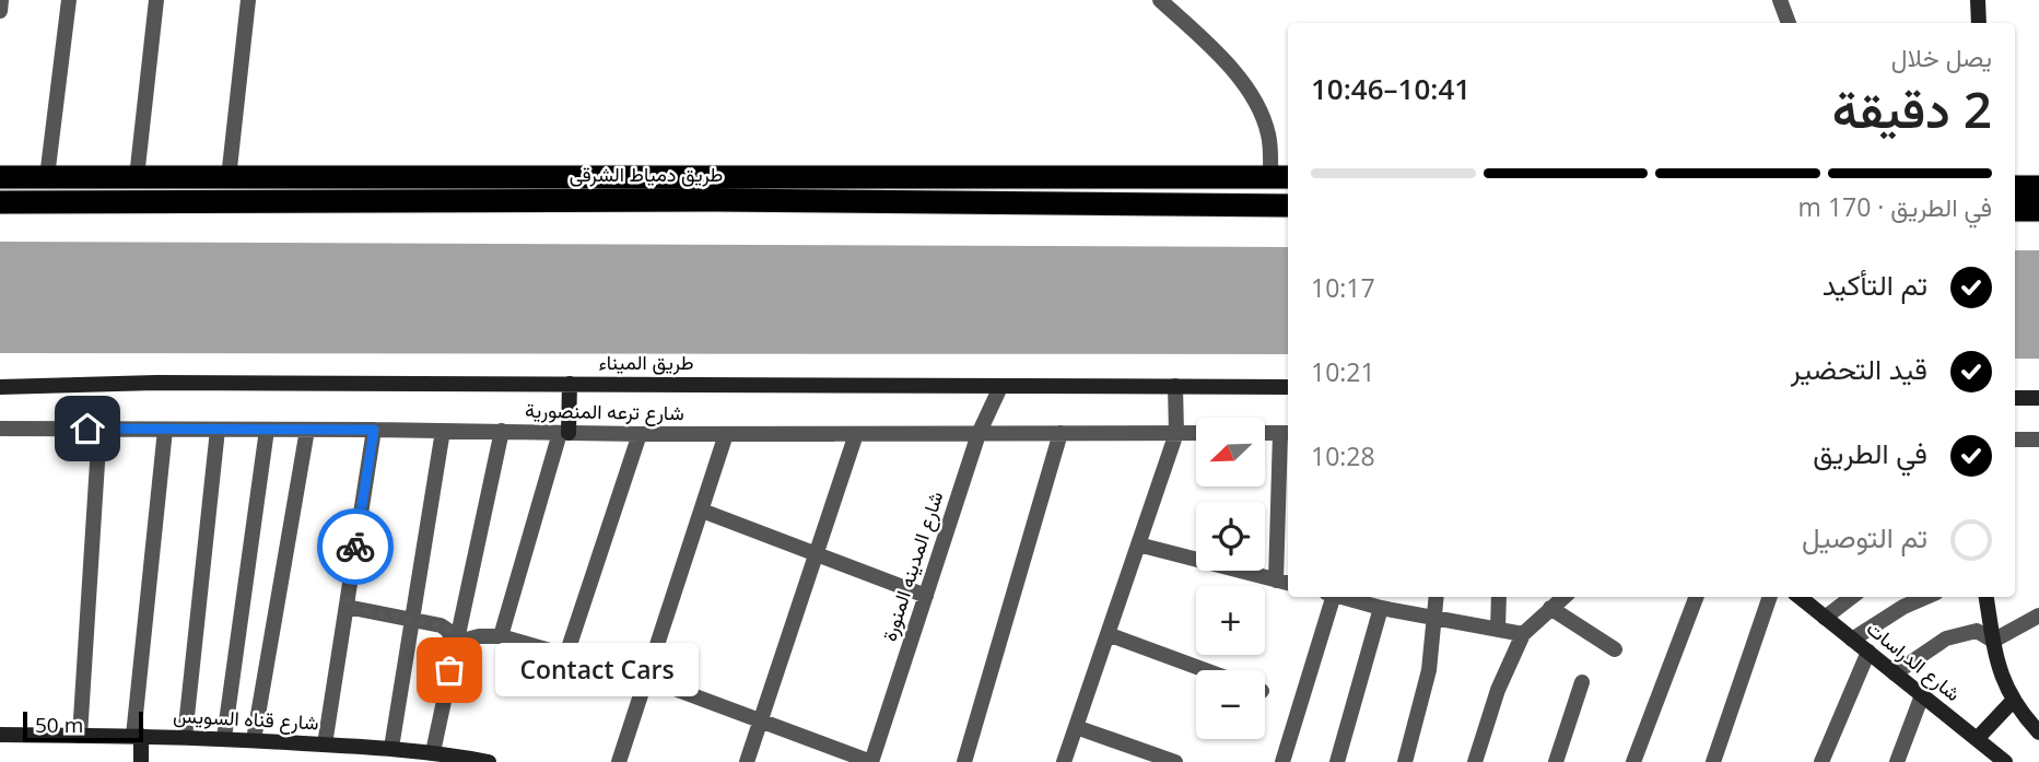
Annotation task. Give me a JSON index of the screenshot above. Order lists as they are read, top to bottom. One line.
{"streets":{"highway":["طريق دمياط الشرقى"],"street":["طريق الميناء","شارع ترعه المنصورية","شارع المدينه المنورة","شارع الدراسات","شارع قناه السويس"]},"crossings":[["طريق الميناء","شارع المدينه المنورة"],["شارع ترعه المنصورية","شارع المدينه المنورة"]],"places":["Contact Cars"],"scale_bar":"50 m","north":"bottom left","page":{"heading":["2 دقيقة","يصل خلال","10:41–10:46"],"bar":"في الطريق · 170 m","list":[["تم التأكيد","10:17"],["قيد التحضير","10:21"],["في الطريق","10:28"],"تم التوصيل"],"map_buttons":["+","−"],"bubble":"Contact Cars","scale":"50 m"}}
